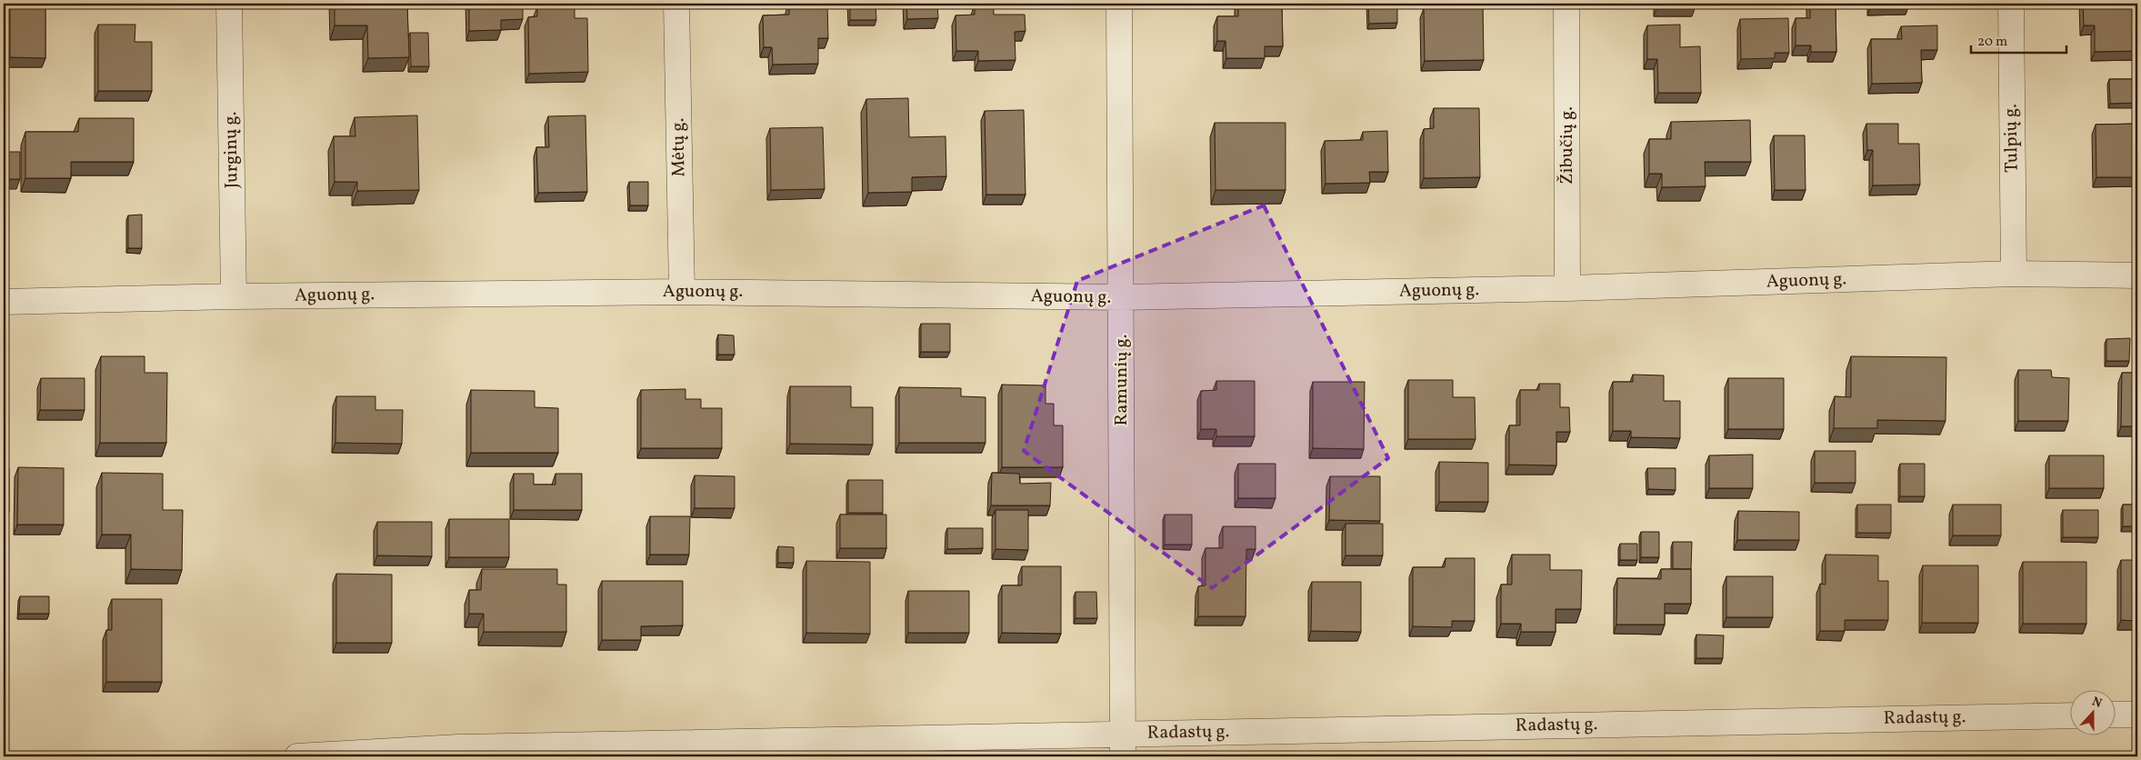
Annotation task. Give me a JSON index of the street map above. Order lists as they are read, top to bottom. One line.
{"streets":{"street":["Tulpių g.","Žibučių g.","Mėtų g.","Jurginų g.","Aguonų g.","Ramunių g.","Radastų g."]},"crossings":[["Tulpių g.","Aguonų g."],["Žibučių g.","Aguonų g."],["Mėtų g.","Aguonų g."],["Jurginų g.","Aguonų g."],["Aguonų g.","Ramunių g."],["Ramunių g.","Radastų g."]],"scale_bar":"20 m","north":"top"}
